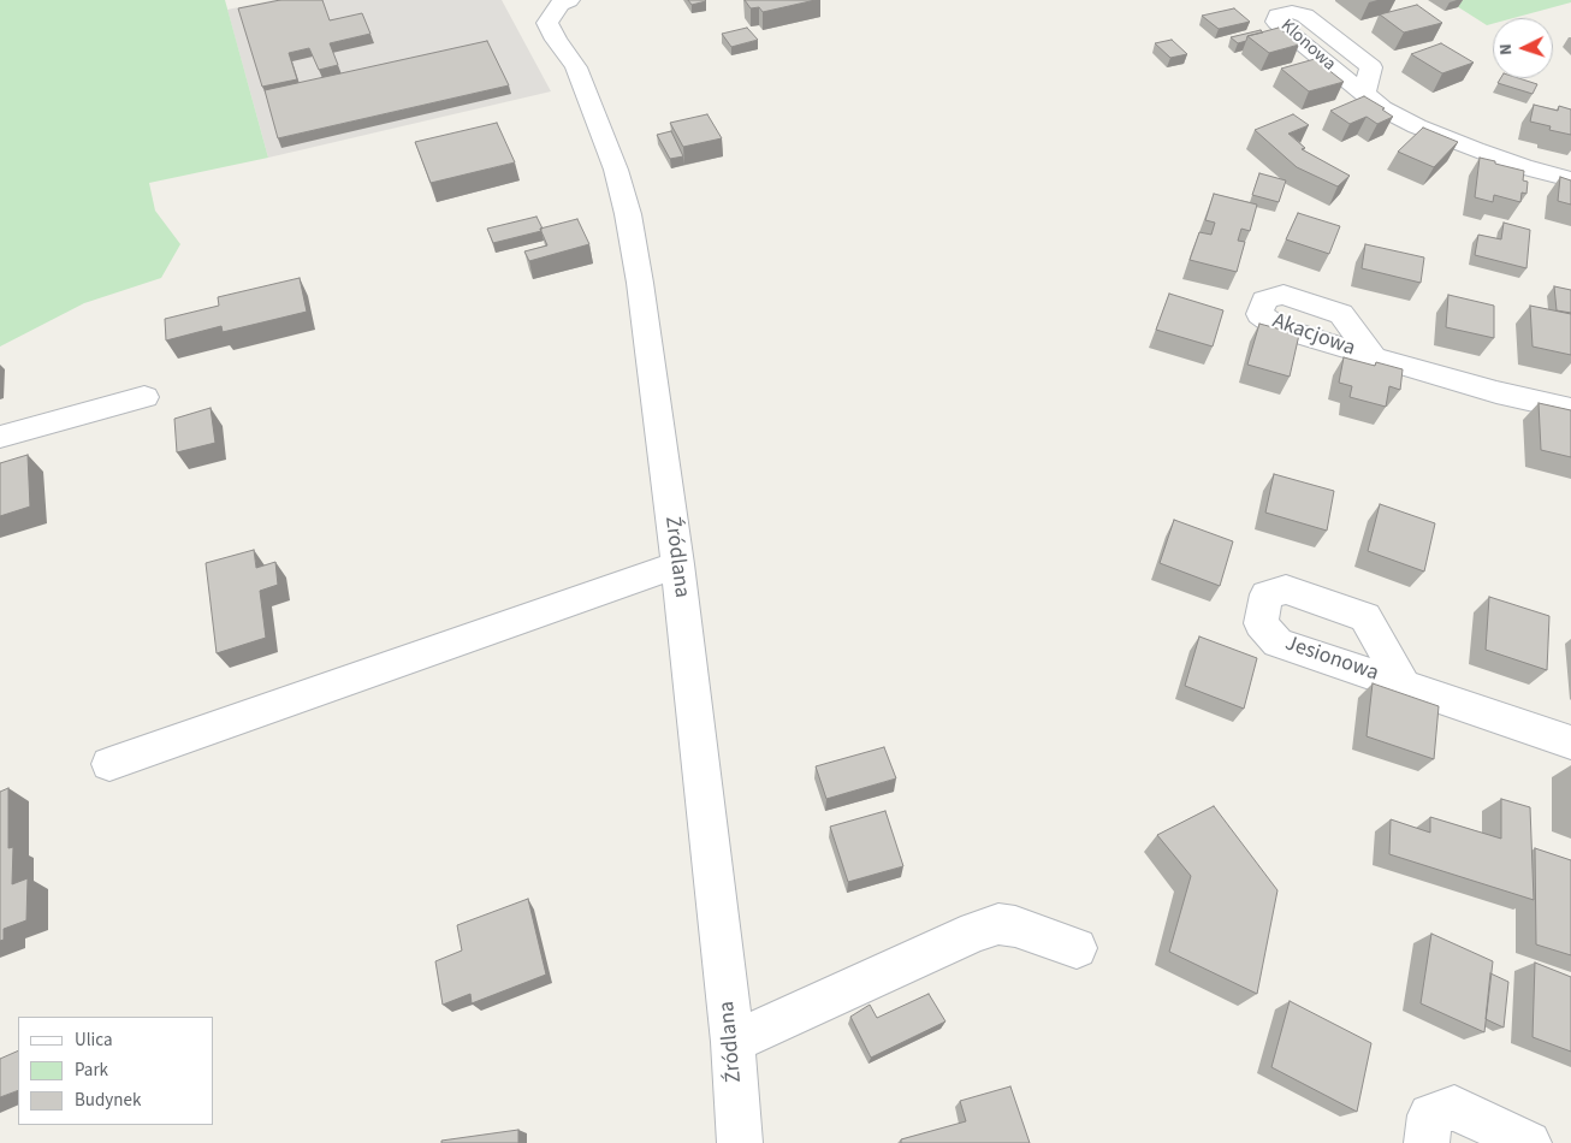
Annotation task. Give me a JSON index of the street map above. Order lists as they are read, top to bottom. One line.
{"streets":{"street":["Akacjowa","Źródlana","Jesionowa"]},"legend":["Ulica","Park","Budynek"],"north":"left"}
